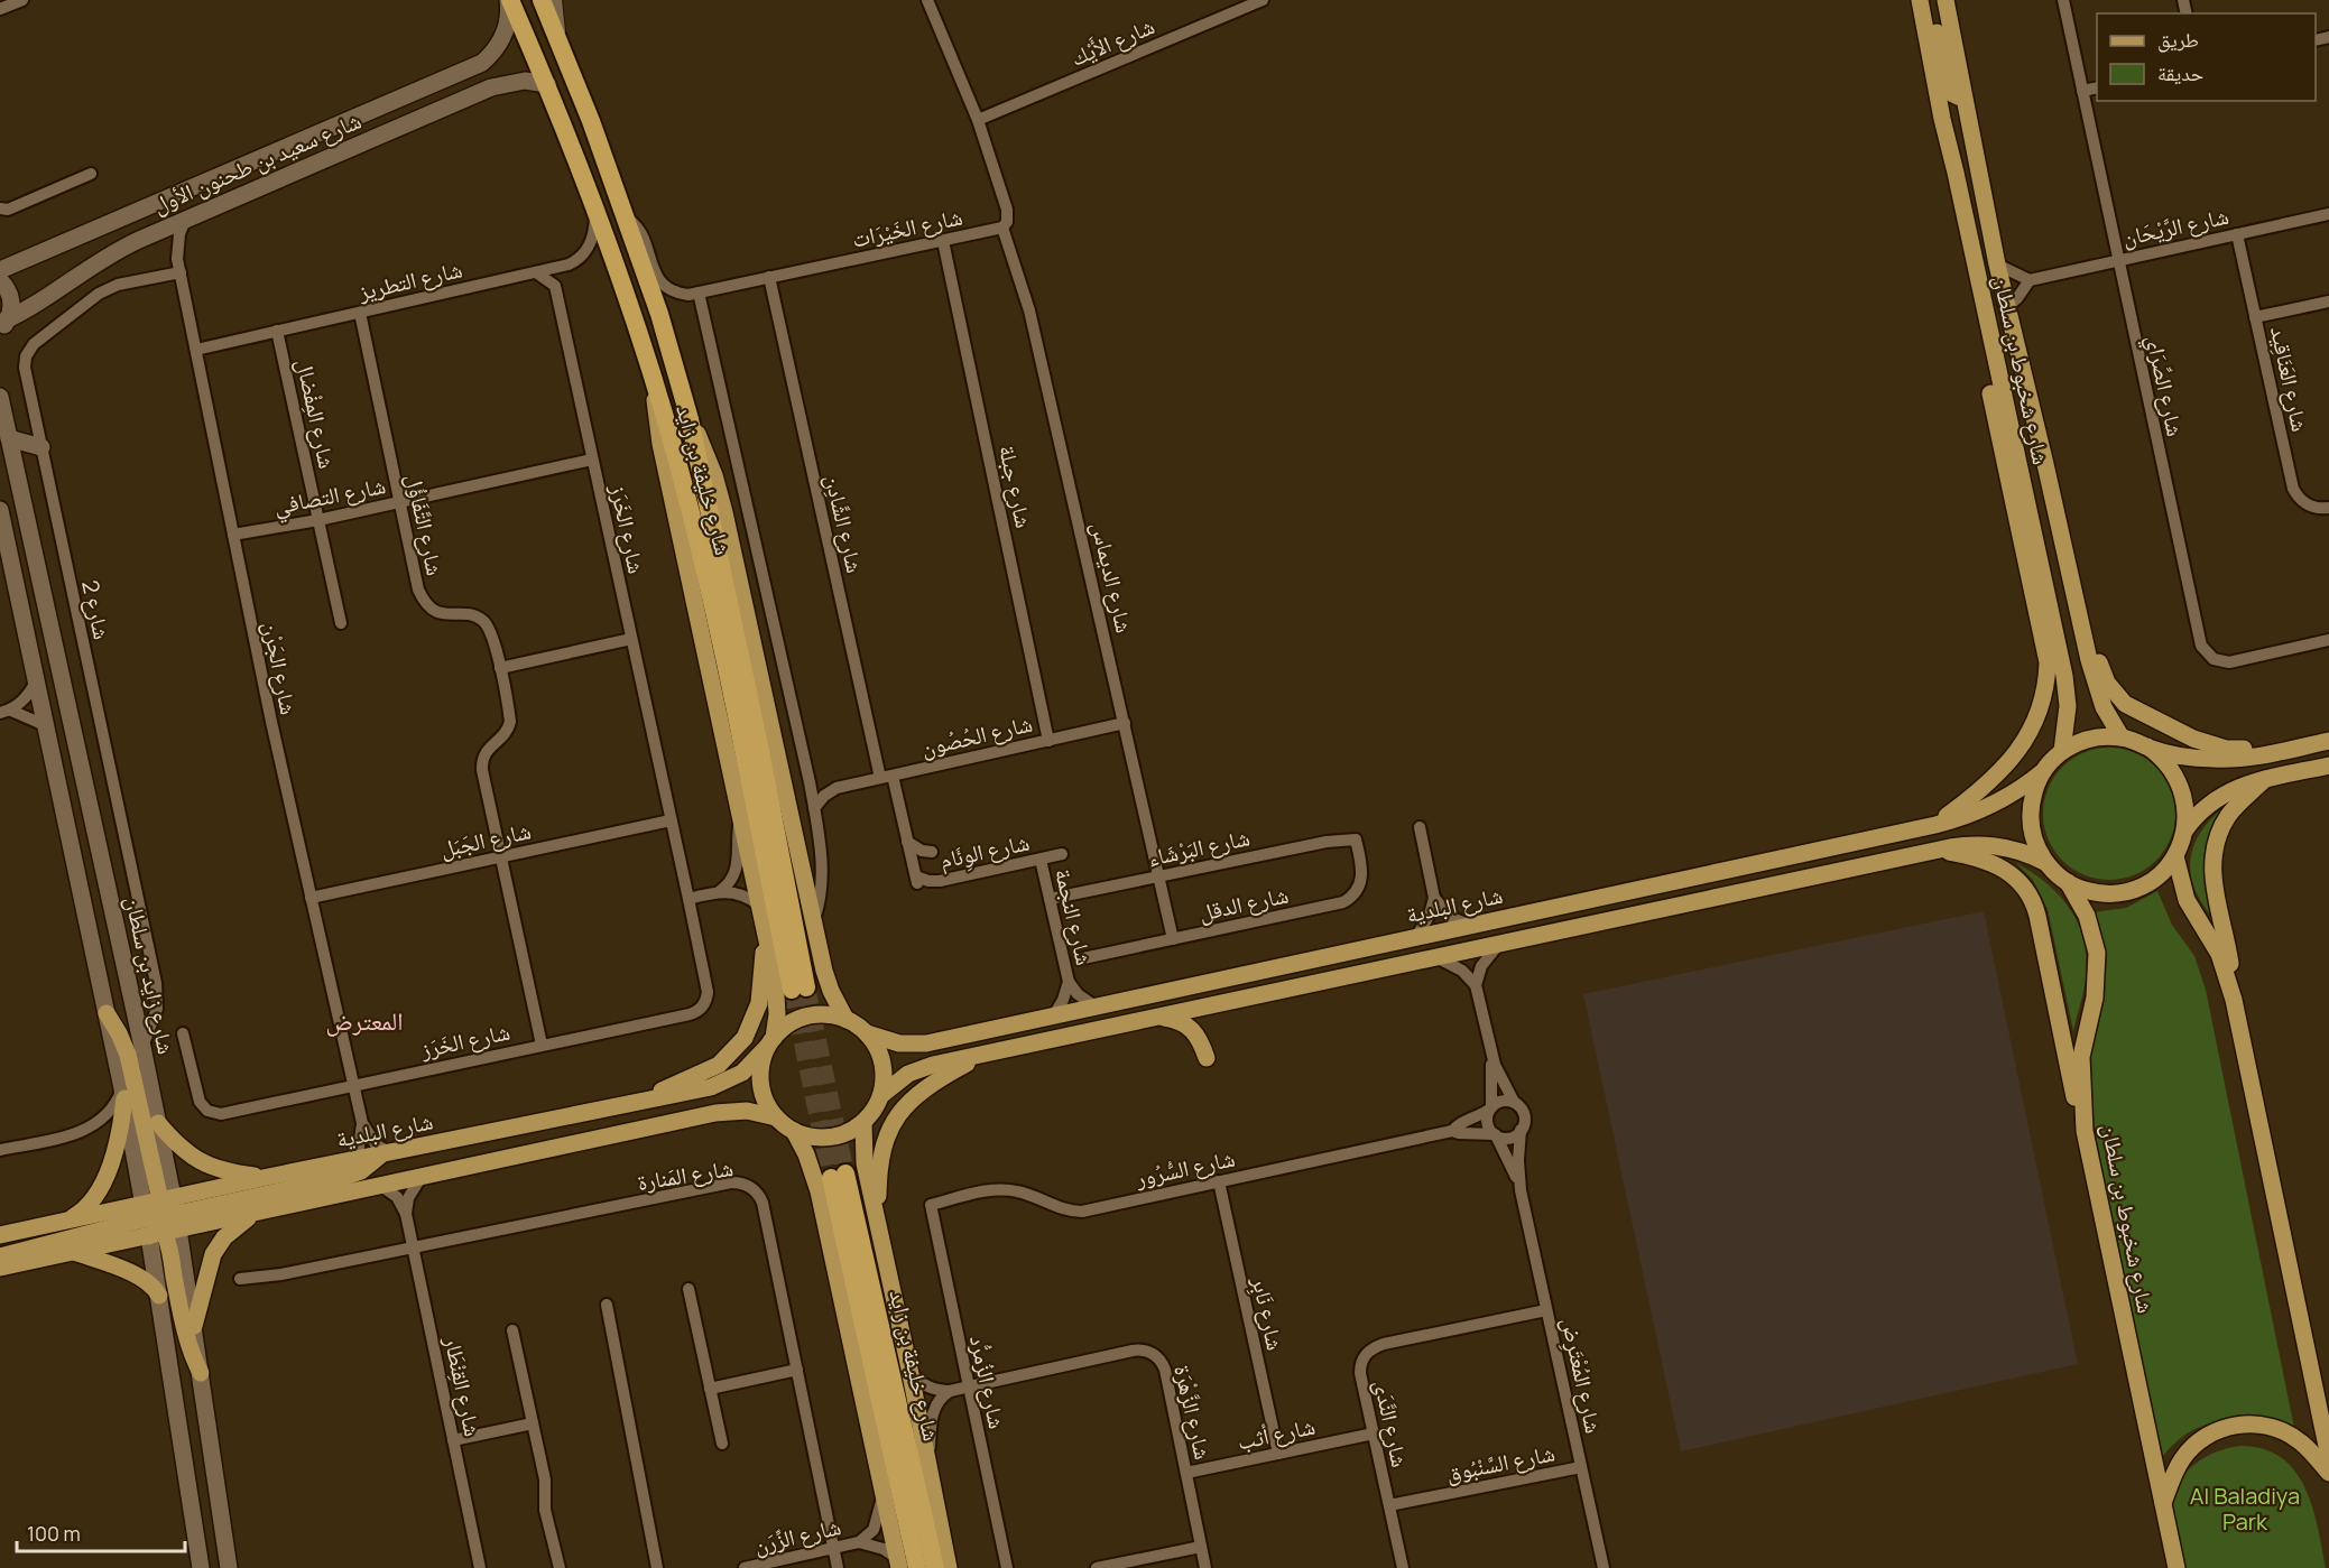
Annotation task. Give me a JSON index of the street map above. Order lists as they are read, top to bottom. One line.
{"streets":{"highway":["شارع خليفة بن زايد"],"main road":["شارع سعيد بن طحنون الأول","شارع شخبوط بن سلطان","شارع البلدية","شارع زايد بن سلطان"],"street":["شارع الأَيْك","شارع الرَّيْحَان","شارع الخَيْرَات","شارع التطريز","شارع العَنَاقِيد","شارع الصِّرَاي","شارع المِفْضال","شارع جبلة","شارع التصافي","شارع الشَّادِن","شارع التَّفَاؤُل","شارع الخَرَز","شارع الديماس","شارع 2","شارع الجَرْن","شارع الحُصُون","شارع الجَبَل","شارع البَرْشَاء","شارع الوِئَام","شارع الدقل","شارع النجمة","شارع السُّرُور","شارع المَنارة","شارع نَابِر","شارع المُعْتَرِض","شارع الزُمرُّد","شارع القِنْطَار","شارع الزَّهْرَة","شارع النَّدَى","شارع أثب","شارع السَّنْبُوق","شارع الزِّرَن"]},"crossings":[["شارع سعيد بن طحنون الأول","شارع خليفة بن زايد"],["شارع سعيد بن طحنون الأول","شارع الجَرْن"],["شارع الرَّيْحَان","شارع العَنَاقِيد"],["شارع الرَّيْحَان","شارع الصِّرَاي"],["شارع الخَيْرَات","شارع خليفة بن زايد"],["شارع الخَيْرَات","شارع جبلة"],["شارع الخَيْرَات","شارع الشَّادِن"],["شارع الخَيْرَات","شارع الديماس"],["شارع التطريز","شارع المِفْضال"],["شارع التطريز","شارع التَّفَاؤُل"],["شارع التطريز","شارع الجَرْن"],["شارع شخبوط بن سلطان","شارع البلدية"],["شارع المِفْضال","شارع التصافي"],["شارع جبلة","شارع الحُصُون"],["شارع التصافي","شارع التَّفَاؤُل"],["شارع التصافي","شارع الخَرَز"],["شارع التصافي","شارع الجَرْن"],["شارع الشَّادِن","شارع الحُصُون"],["شارع الشَّادِن","شارع الوِئَام"],["شارع التَّفَاؤُل","شارع الخَرَز"],["شارع التَّفَاؤُل","شارع الجَبَل"],["شارع الخَرَز","شارع الجَرْن"],["شارع الخَرَز","شارع الجَبَل"],["شارع الديماس","شارع الحُصُون"],["شارع الديماس","شارع البَرْشَاء"],["شارع الديماس","شارع الدقل"],["شارع 2","شارع الجَرْن"],["شارع 2","شارع زايد بن سلطان"],["شارع الجَرْن","شارع الجَبَل"],["شارع الجَرْن","شارع البلدية"],["شارع البَرْشَاء","شارع الدقل"],["شارع البَرْشَاء","شارع النجمة"],["شارع الوِئَام","شارع النجمة"],["شارع البلدية","شارع النجمة"],["شارع البلدية","شارع زايد بن سلطان"],["شارع البلدية","شارع القِنْطَار"],["شارع السُّرُور","شارع نَابِر"],["شارع السُّرُور","شارع المُعْتَرِض"],["شارع السُّرُور","شارع الزُمرُّد"],["شارع المَنارة","شارع القِنْطَار"],["شارع المَنارة","شارع الزِّرَن"],["شارع نَابِر","شارع أثب"],["شارع المُعْتَرِض","شارع النَّدَى"],["شارع المُعْتَرِض","شارع السَّنْبُوق"],["شارع الزُمرُّد","شارع الزَّهْرَة"],["شارع الزَّهْرَة","شارع أثب"],["شارع النَّدَى","شارع أثب"],["شارع النَّدَى","شارع السَّنْبُوق"]],"districts":["المعترض"],"parks":["Al Baladiya Park"],"legend":["طريق","حديقة"],"scale_bar":"100 m"}
